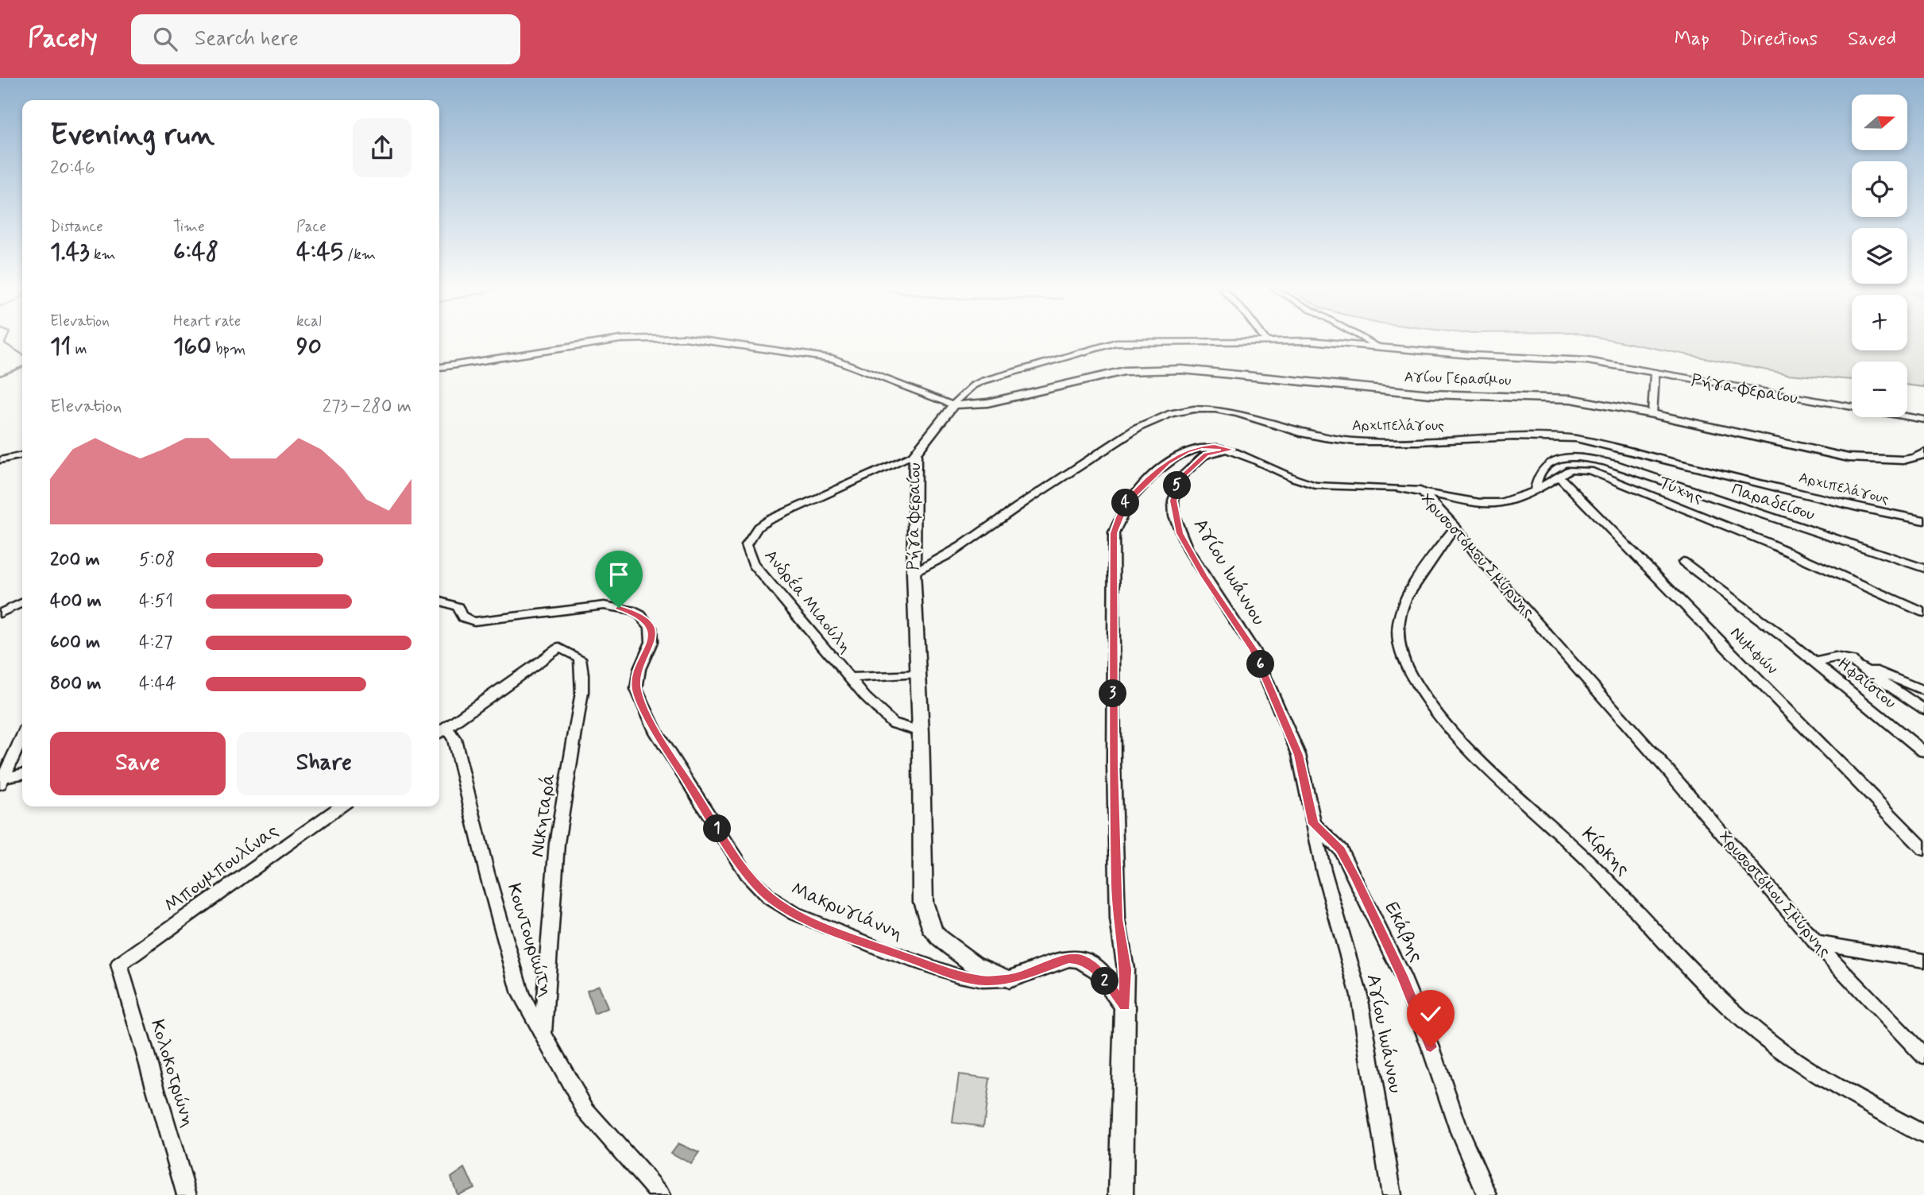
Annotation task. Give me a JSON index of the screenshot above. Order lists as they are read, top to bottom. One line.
{"streets":{"street":["Αγίου Γερασίμου","Ρήγα Φεραίου","Αρχιπελάγους","Τύχης","Παραδείσου","Χρυσοστόμου Σμύρνης","Αγίου Ιωάννου","Ανδρέα Μιαούλη","Νυμφών","Ηφαίστου","Νικηταρά","Κίρκης","Μπουμπουλίνας","Μακρυγιάννη","Εκάβης","Κουντουριώτη","Κολοκοτρώνη"]},"crossings":[["Αγίου Γερασίμου","Ρήγα Φεραίου"],["Ρήγα Φεραίου","Αρχιπελάγους"],["Ρήγα Φεραίου","Ανδρέα Μιαούλη"],["Ρήγα Φεραίου","Μακρυγιάννη"],["Τύχης","Παραδείσου"],["Τύχης","Χρυσοστόμου Σμύρνης"],["Τύχης","Νυμφών"],["Χρυσοστόμου Σμύρνης","Αγίου Ιωάννου"],["Χρυσοστόμου Σμύρνης","Κίρκης"],["Αγίου Ιωάννου","Εκάβης"],["Νικηταρά","Κουντουριώτη"],["Μπουμπουλίνας","Κολοκοτρώνη"]],"north":"right","page":{"header":"Pacely","search":"Search here","nav":["Map","Directions","Saved"],"map_buttons":["+","−"],"heading":["Evening run","20:46"],"stats":[["Distance","1.43 km"],["Time","6:48"],["Pace","4:45 /km"],["Elevation","11 m"],["Heart rate","160 bpm"],["kcal","90"]],"chart":["Elevation","273–280 m"],"pins":["5","4","6","3","1","2"],"list":[{"name":"200 m","note":"5:08"},{"name":"400 m","note":"4:51"},{"name":"600 m","note":"4:27"},{"name":"800 m","note":"4:44"}],"buttons":["Save","Share"]}}
